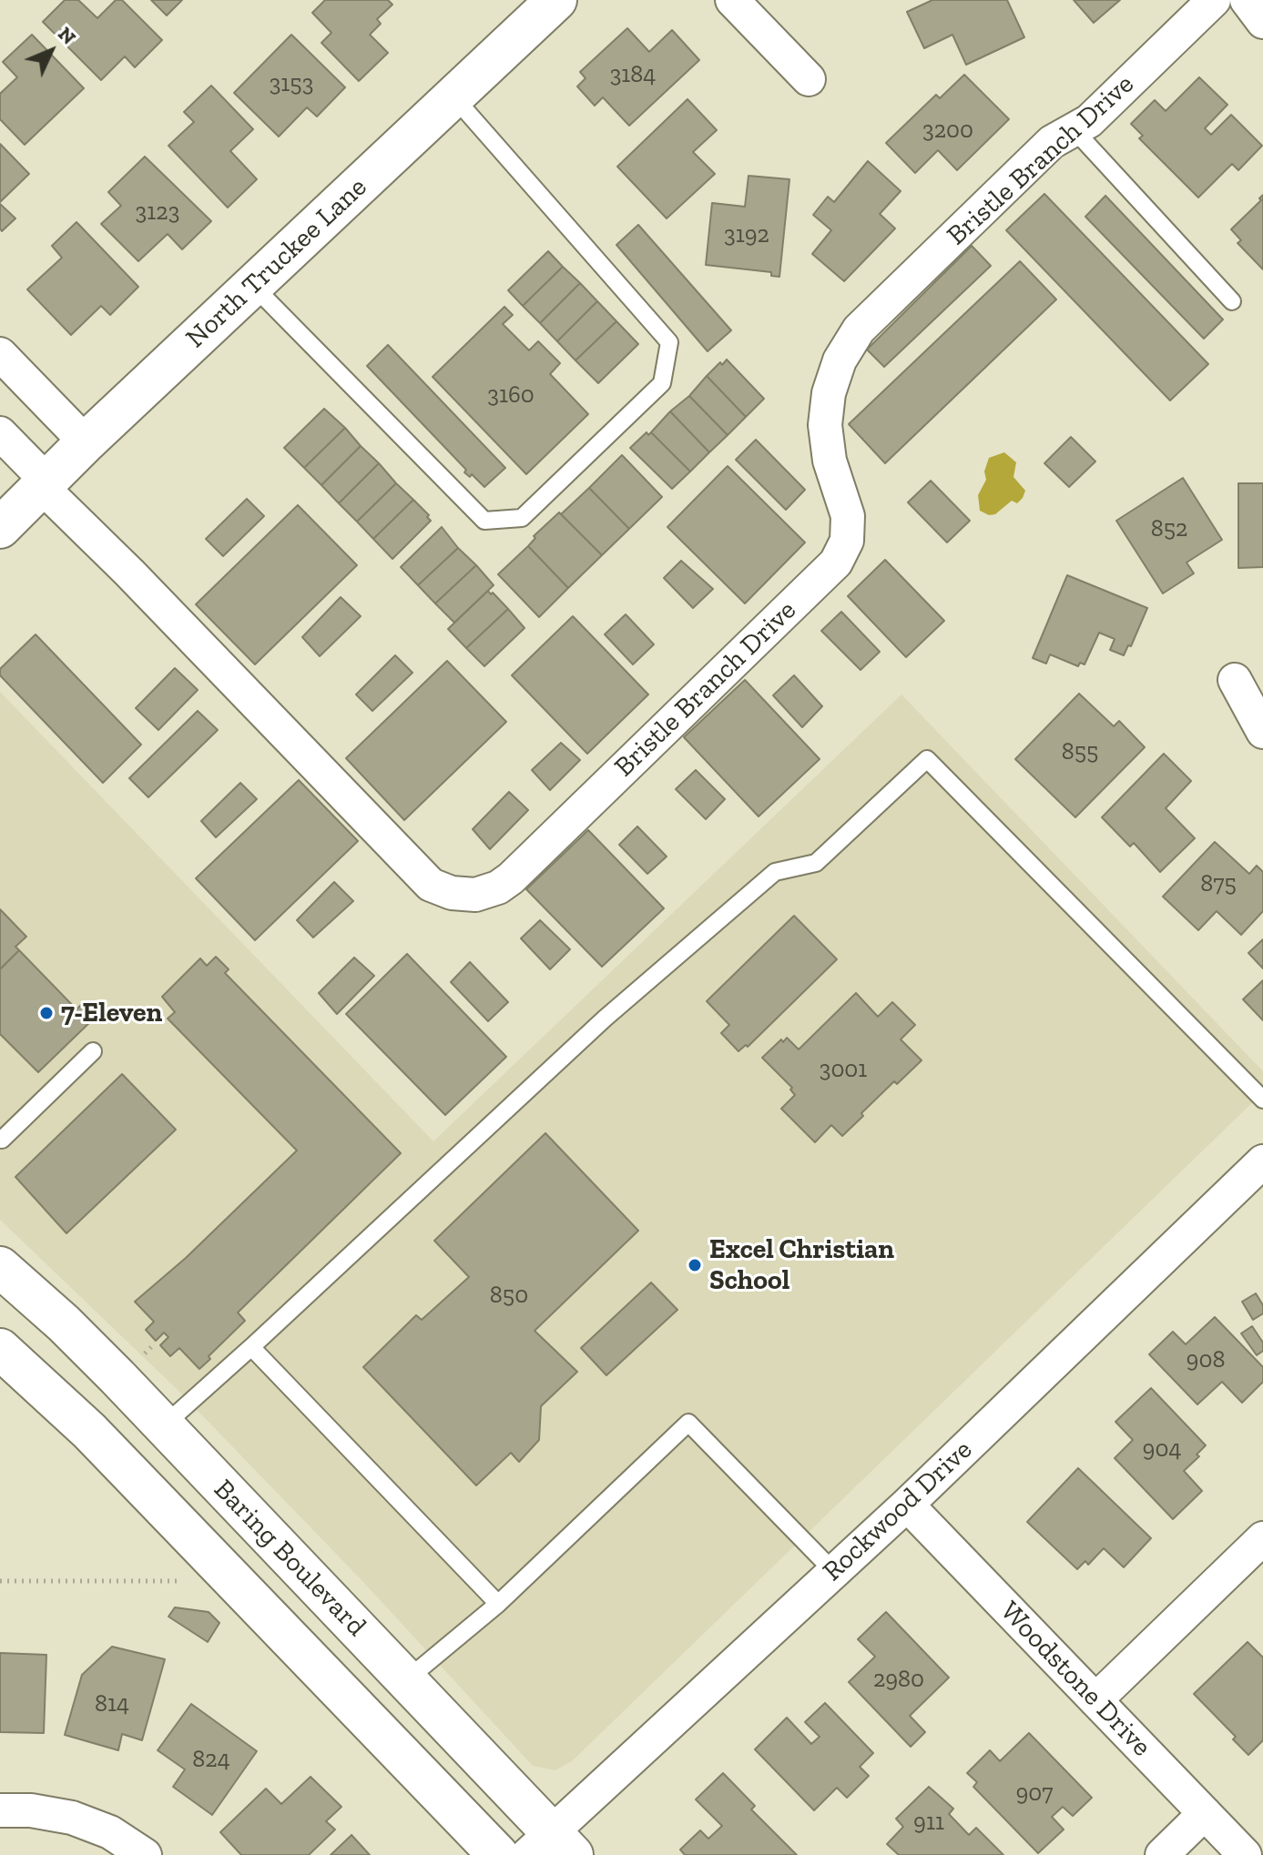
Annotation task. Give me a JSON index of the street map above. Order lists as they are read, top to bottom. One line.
{"streets":{"main road":["North Truckee Lane","Baring Boulevard"],"street":["Bristle Branch Drive","Rockwood Drive","Woodstone Drive"]},"crossings":[["Bristle Branch Drive","North Truckee Lane"],["Rockwood Drive","Baring Boulevard"],["Rockwood Drive","Woodstone Drive"]],"places":["7-Eleven","Excel Christian School"],"house_numbers":["3184","3153","3200","3123","3192","3160","852","855","875","3001","850","908","904","2980","814","824","907","911"],"north":"top right"}
